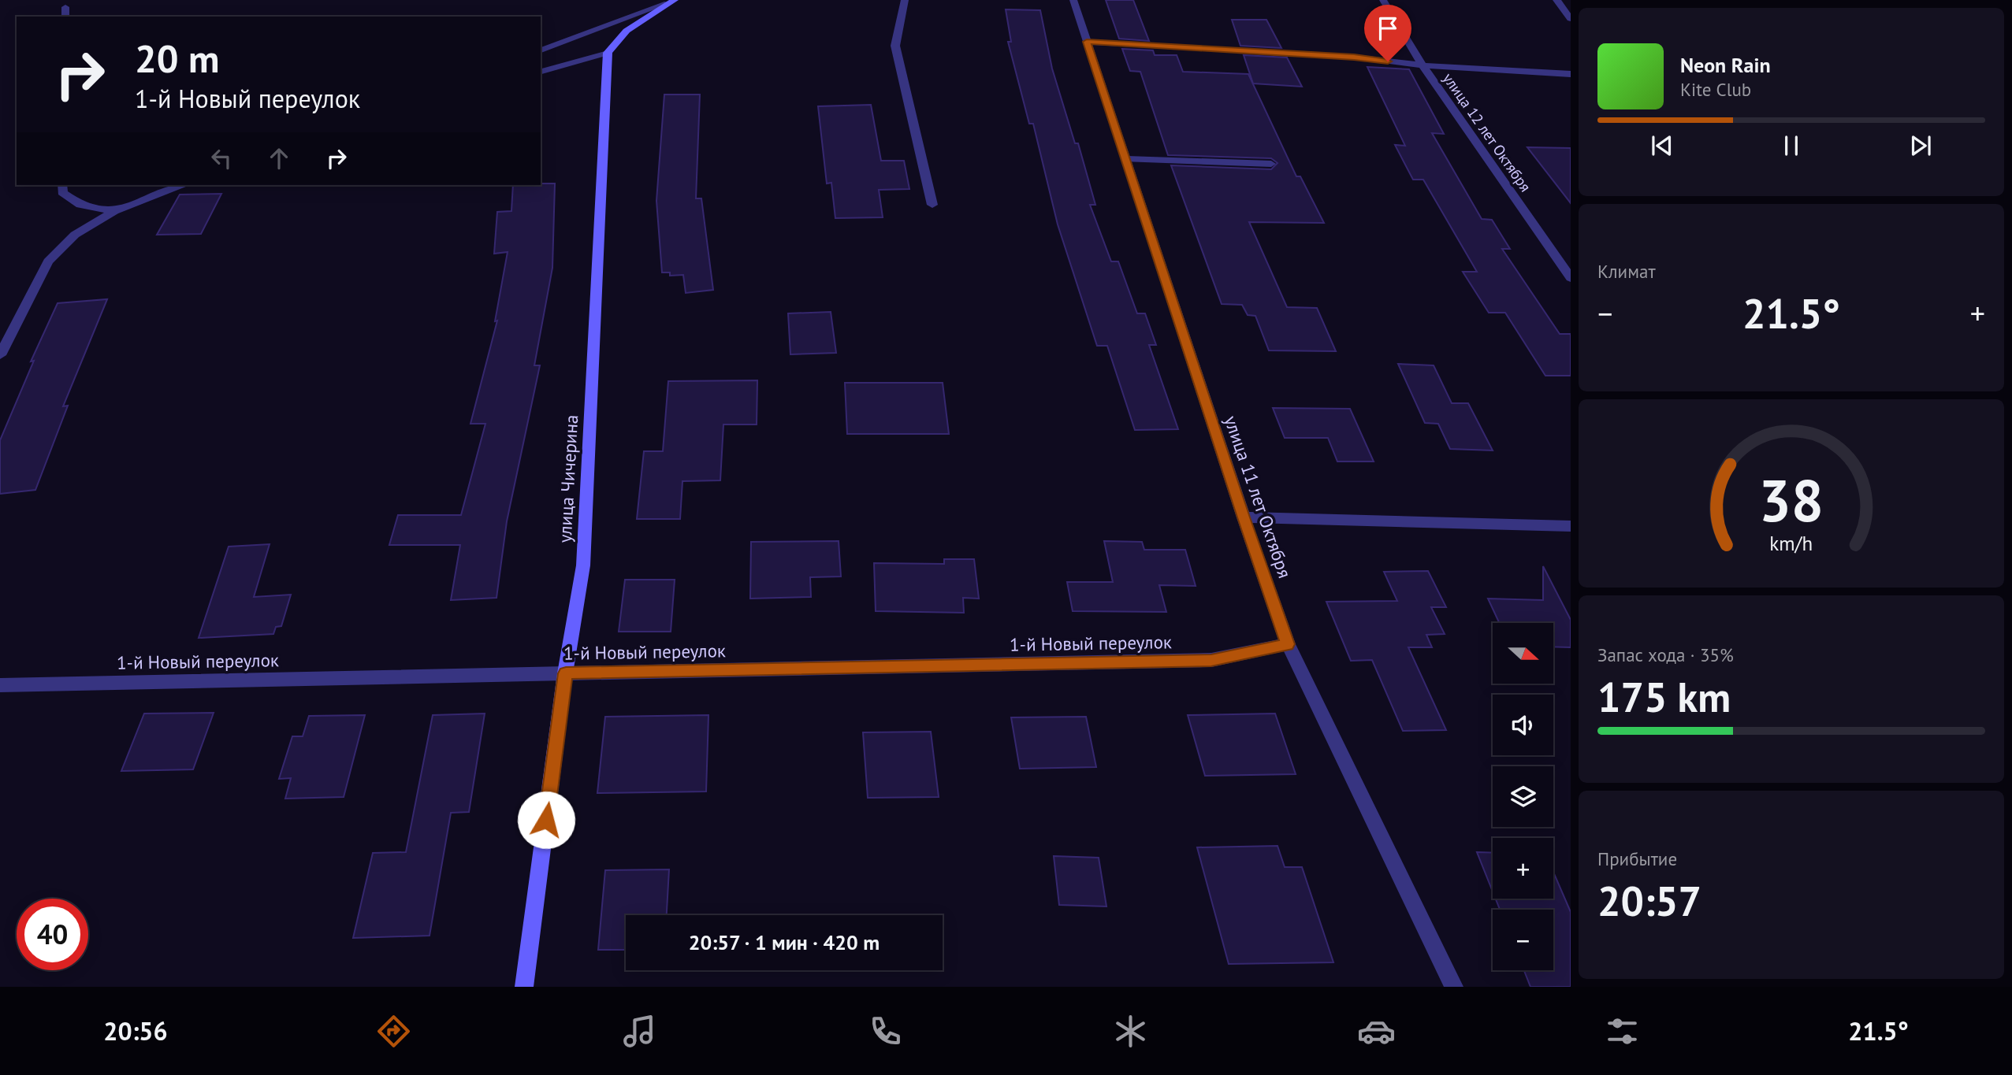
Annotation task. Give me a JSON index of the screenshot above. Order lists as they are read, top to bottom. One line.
{"streets":{"street":["улица 12 лет Октября","улица Чичерина","улица 11 лет Октября","1-й Новый переулок"]},"crossings":[["улица Чичерина","1-й Новый переулок"],["улица 11 лет Октября","1-й Новый переулок"]],"north":"right","page":{"turn":["20 m","1-й Новый переулок"],"song":["Neon Rain","Kite Club"],"tile":["Климат",["Запас хода · 35%","175 km"],["Прибытие","20:57"]],"heat":["−","21.5°","+"],"map_buttons":["+","−"],"limit":"40","trip":"20:57 · 1 мин · 420 m","tabs":["20:56","21.5°"],"gauge":["38","km/h"]}}
